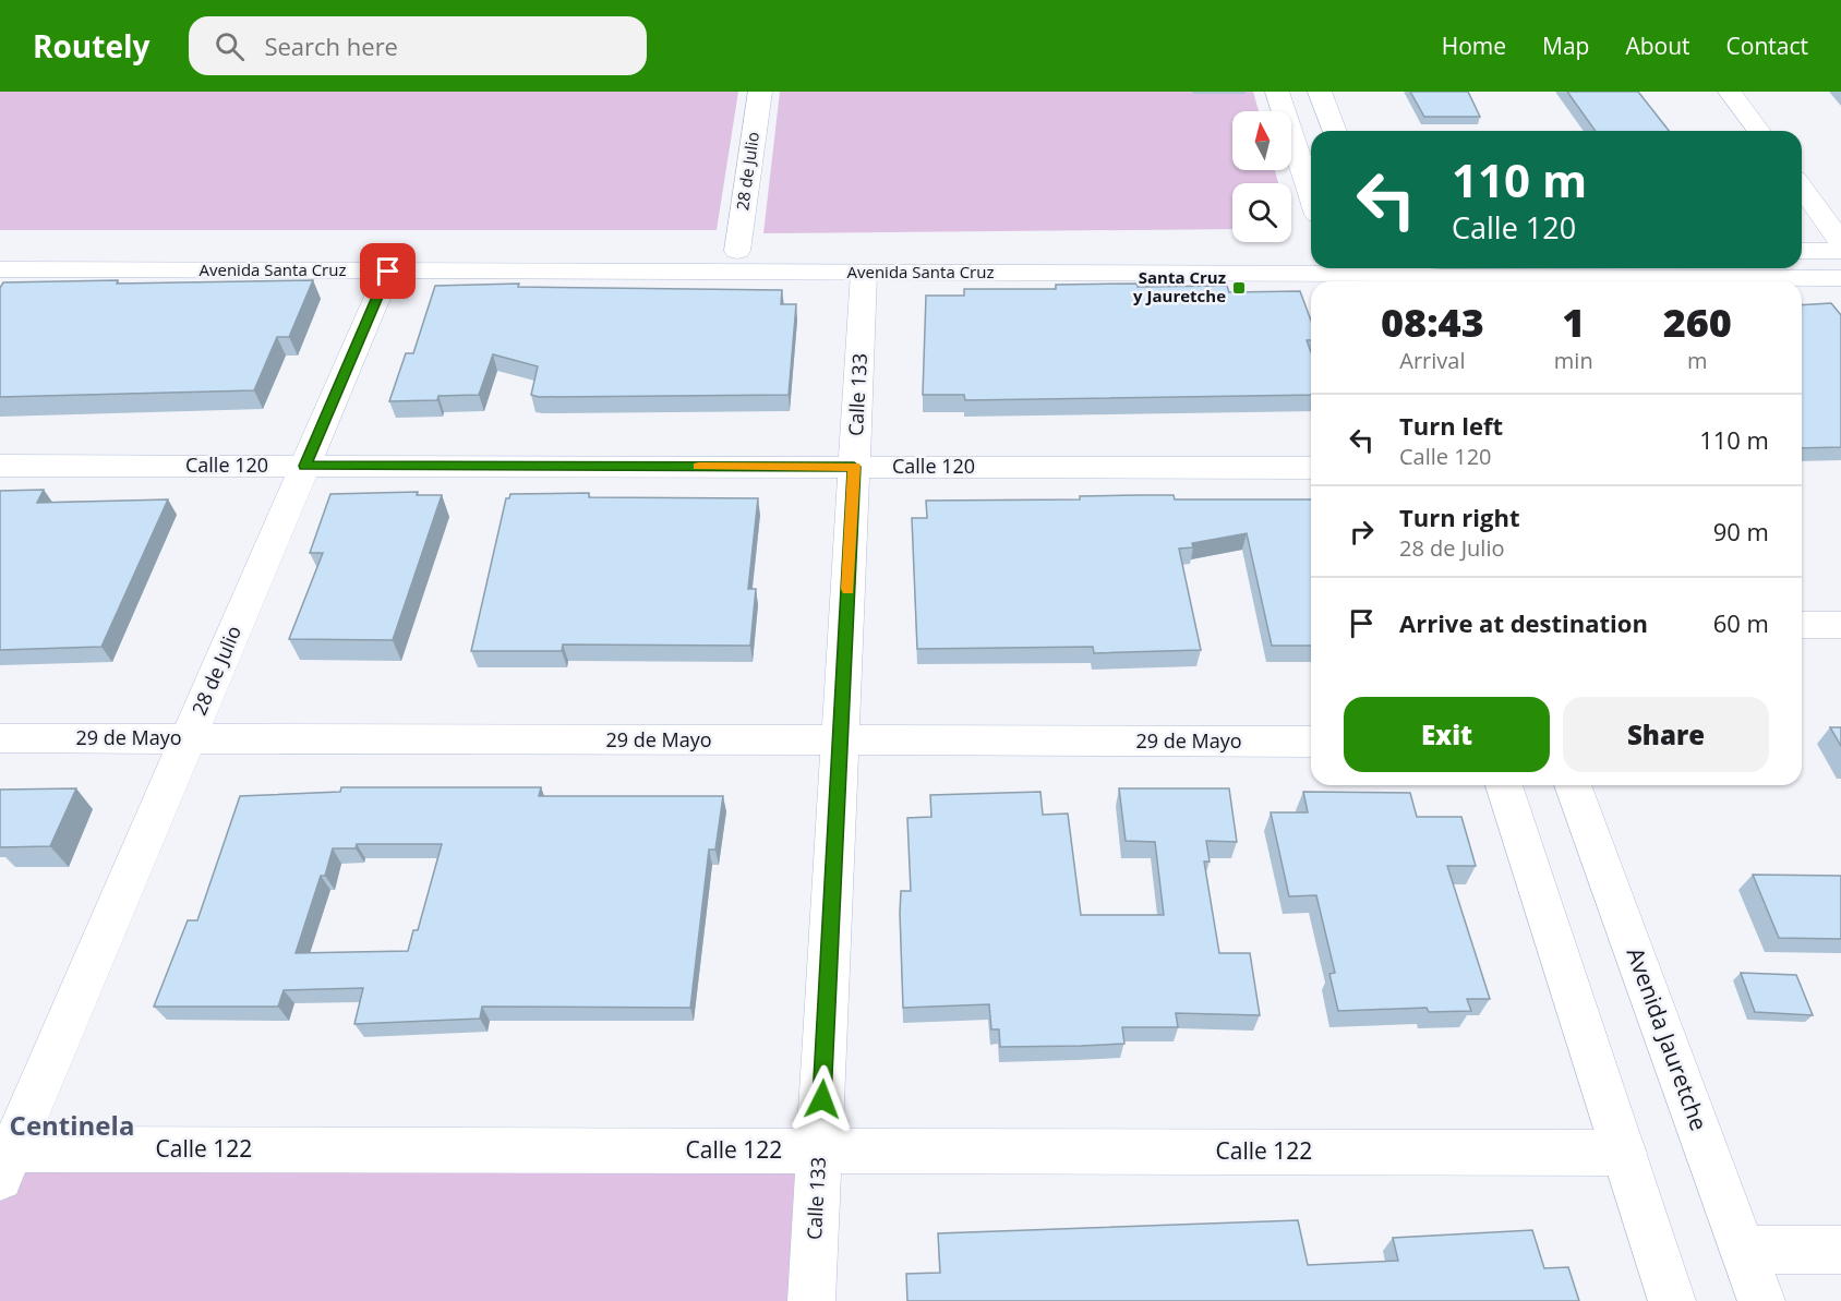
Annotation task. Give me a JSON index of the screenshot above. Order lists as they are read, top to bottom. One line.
{"streets":{"street":["28 de Julio","Avenida Santa Cruz","Calle 133","Calle 120","29 de Mayo","Avenida Jauretche","Calle 122"]},"crossings":[["28 de Julio","Avenida Santa Cruz"],["28 de Julio","Calle 120"],["28 de Julio","29 de Mayo"],["28 de Julio","Calle 122"],["Avenida Santa Cruz","Calle 133"],["Calle 133","Calle 120"],["Calle 133","29 de Mayo"],["Calle 133","Calle 122"]],"districts":["Centinela"],"places":{"transit":["Santa Cruz y Jauretche"]},"north":"top","page":{"header":"Routely","search":"Search here","nav":["Home","Map","About","Contact"],"turn":["110 m","Calle 120"],"eta":["08:43","Arrival","1","min","260","m"],"list":[{"name":"Turn left","note":"Calle 120","value":"110 m"},{"name":"Turn right","note":"28 de Julio","value":"90 m"},{"name":"Arrive at destination","value":"60 m"}],"buttons":["Exit","Share"]}}
